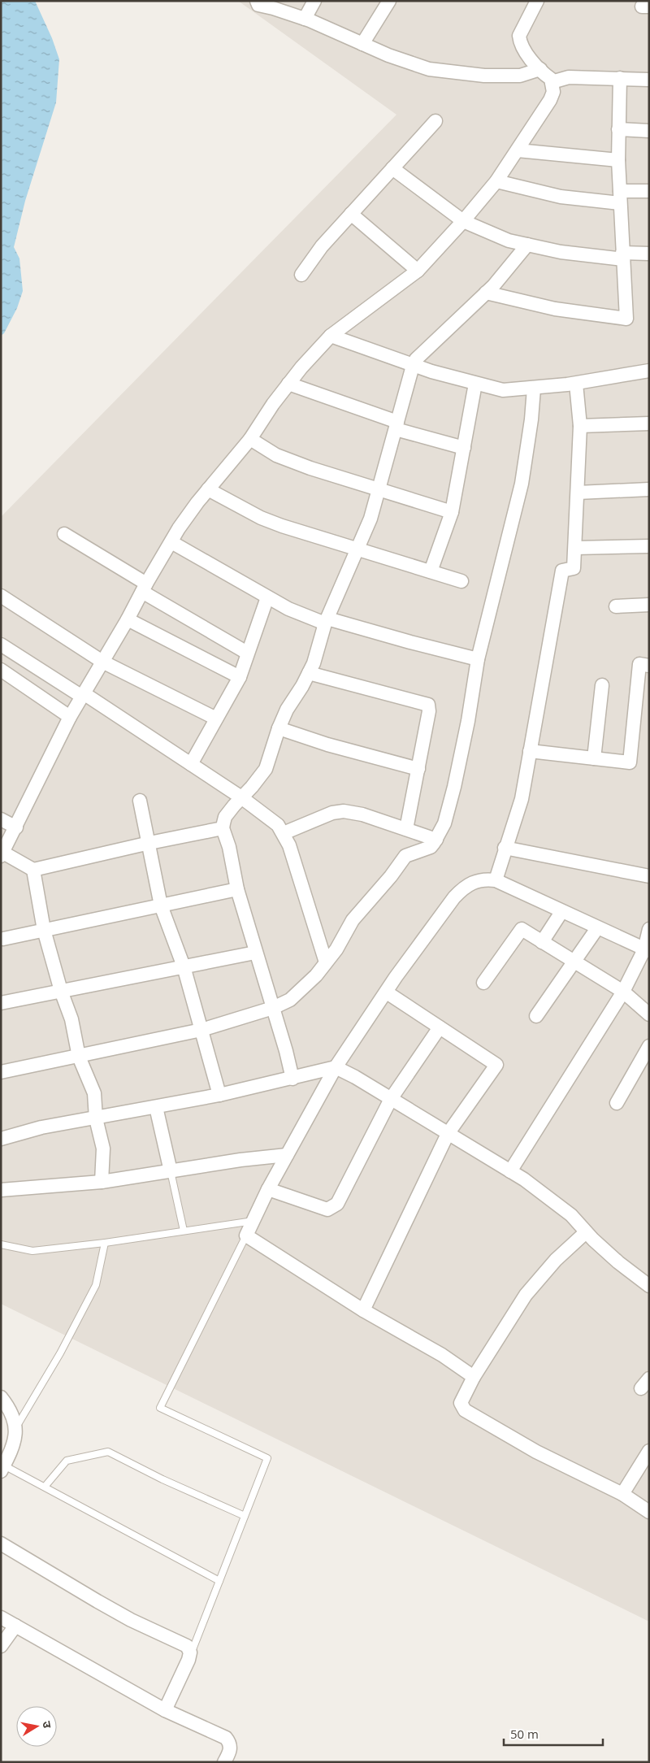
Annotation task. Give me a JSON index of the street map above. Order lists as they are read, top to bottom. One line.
{"scale_bar":"50 m","north":"right"}
